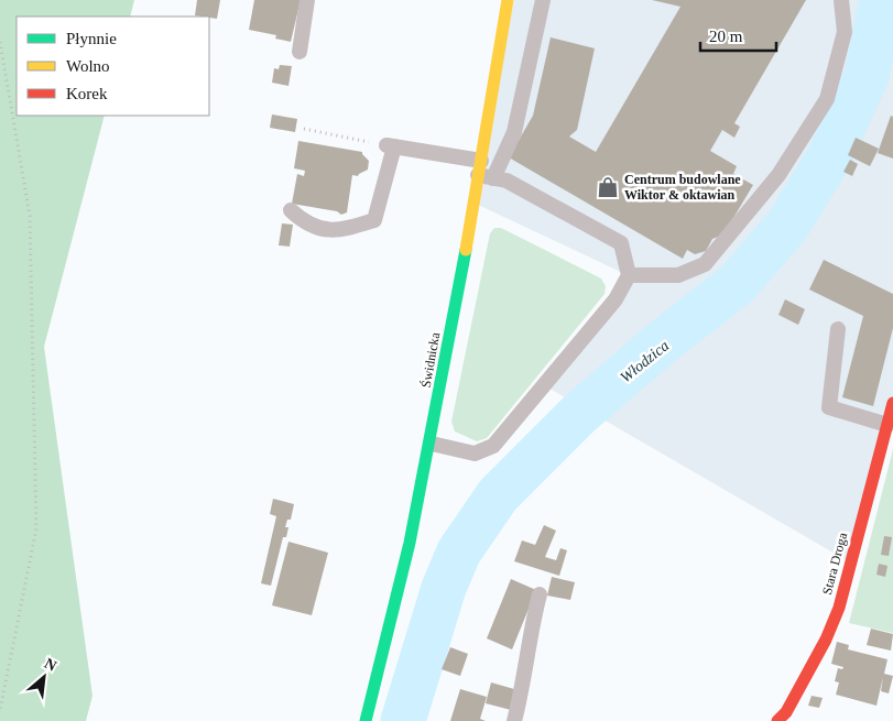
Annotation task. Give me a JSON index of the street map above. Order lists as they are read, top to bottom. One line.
{"streets":{"street":["Świdnicka","Stara Droga"]},"water":["Włodzica"],"places":{"shop":["Centrum budowlane Wiktor & oktawian"]},"legend":["Płynnie","Wolno","Korek"],"scale_bar":"20 m","north":"top right"}
